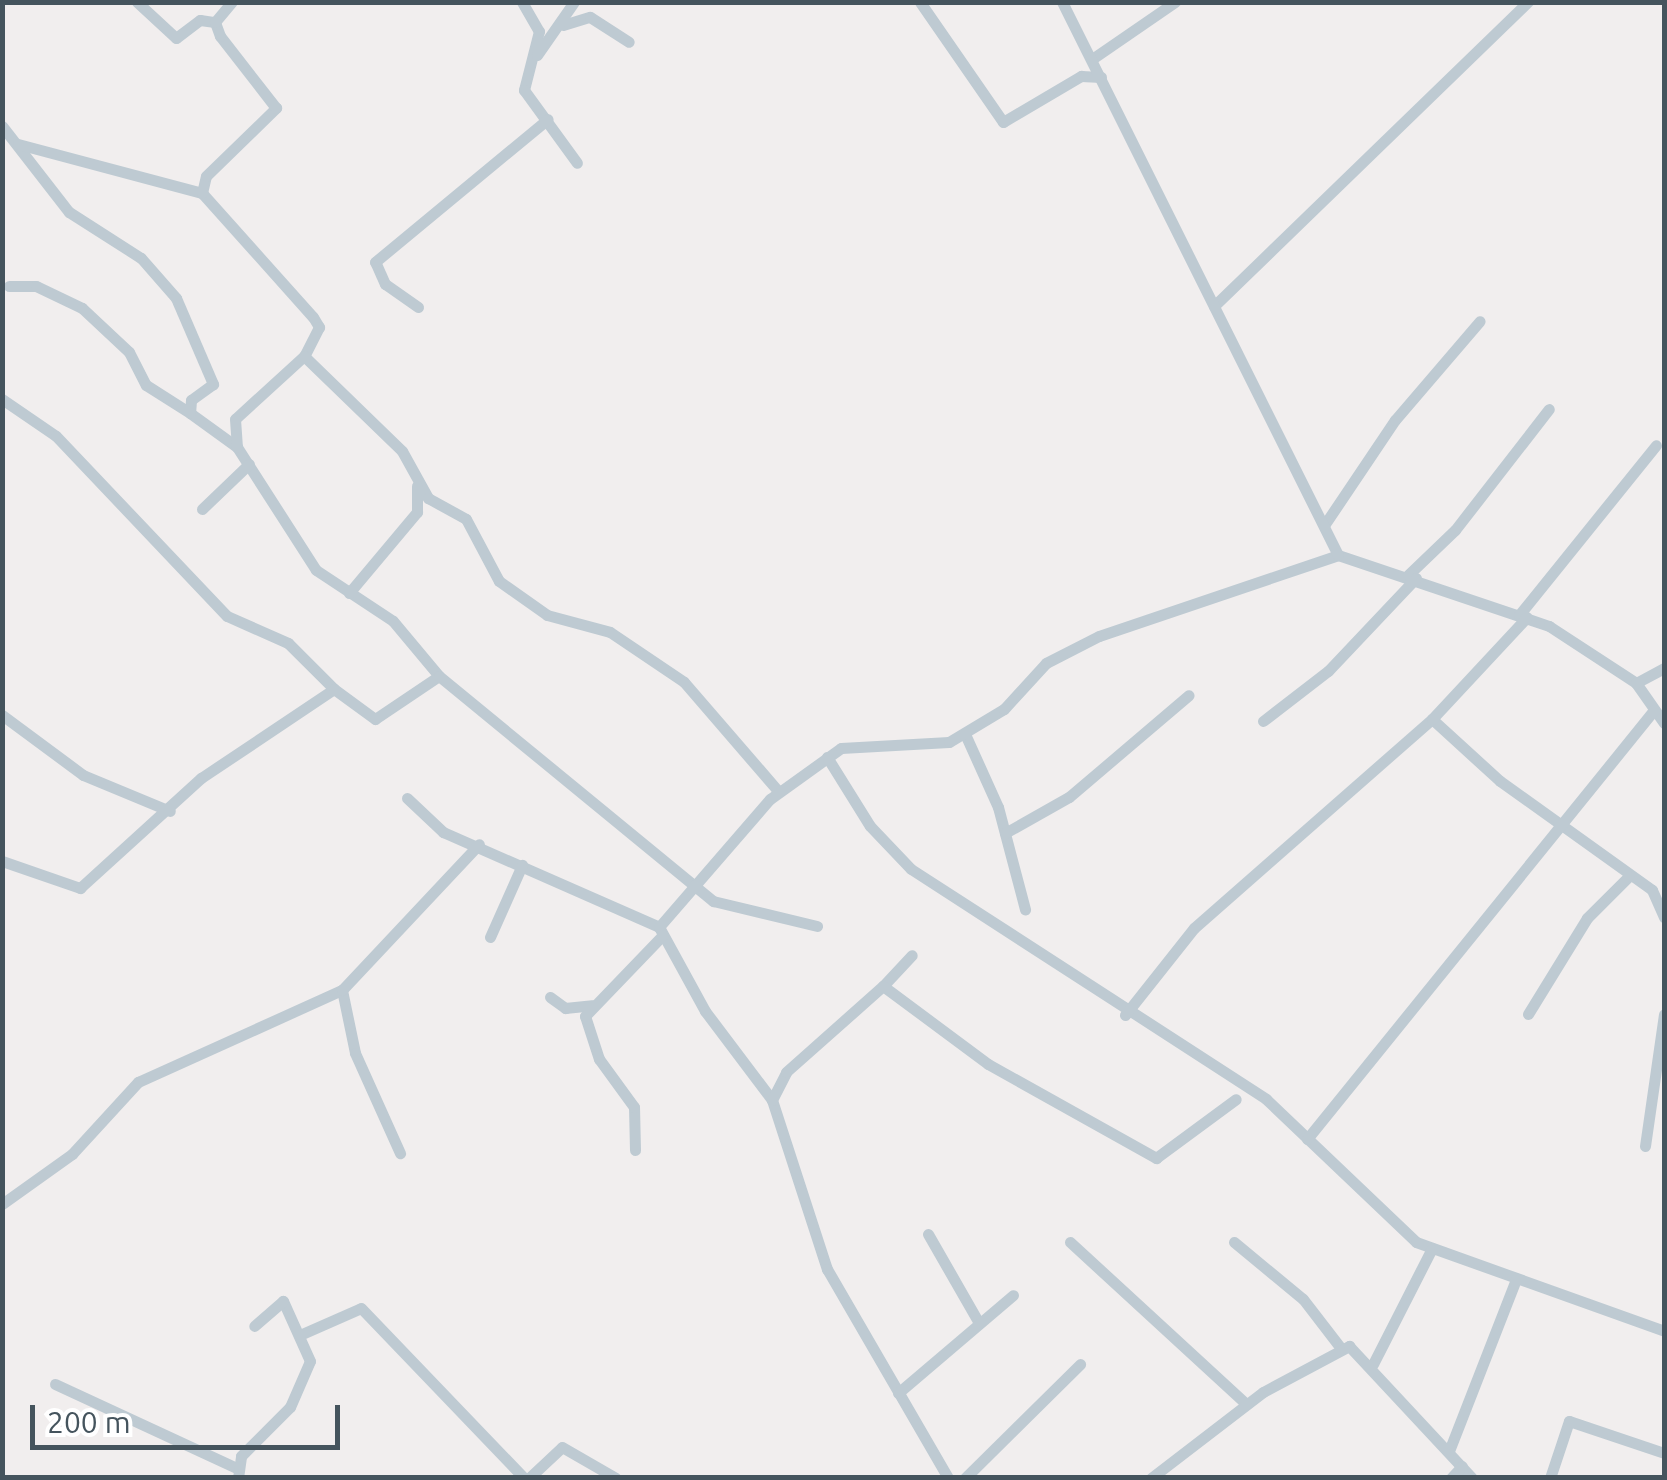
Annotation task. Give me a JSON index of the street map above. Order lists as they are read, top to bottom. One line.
{"scale_bar":"200 m"}
